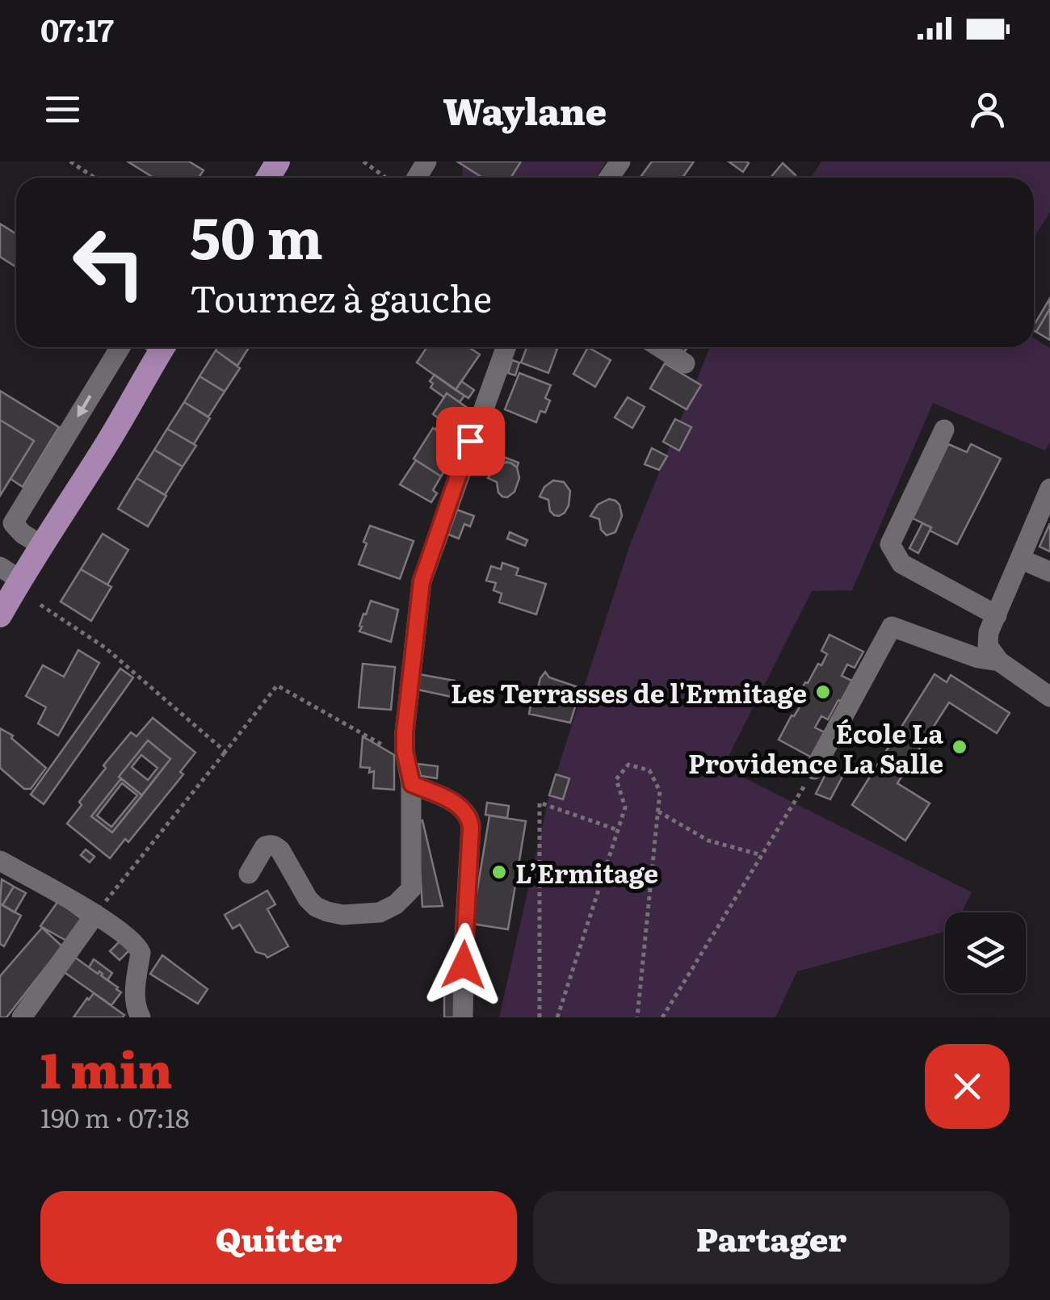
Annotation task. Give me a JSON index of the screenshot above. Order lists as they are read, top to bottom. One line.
{"places":["Les Terrasses de l'Ermitage","École La Providence La Salle","L’Ermitage"],"page":{"status":"07:17","header":"Waylane","turn":["50 m","Tournez à gauche"],"heading":["1 min","190 m · 07:18"],"buttons":["Quitter","Partager"]}}
